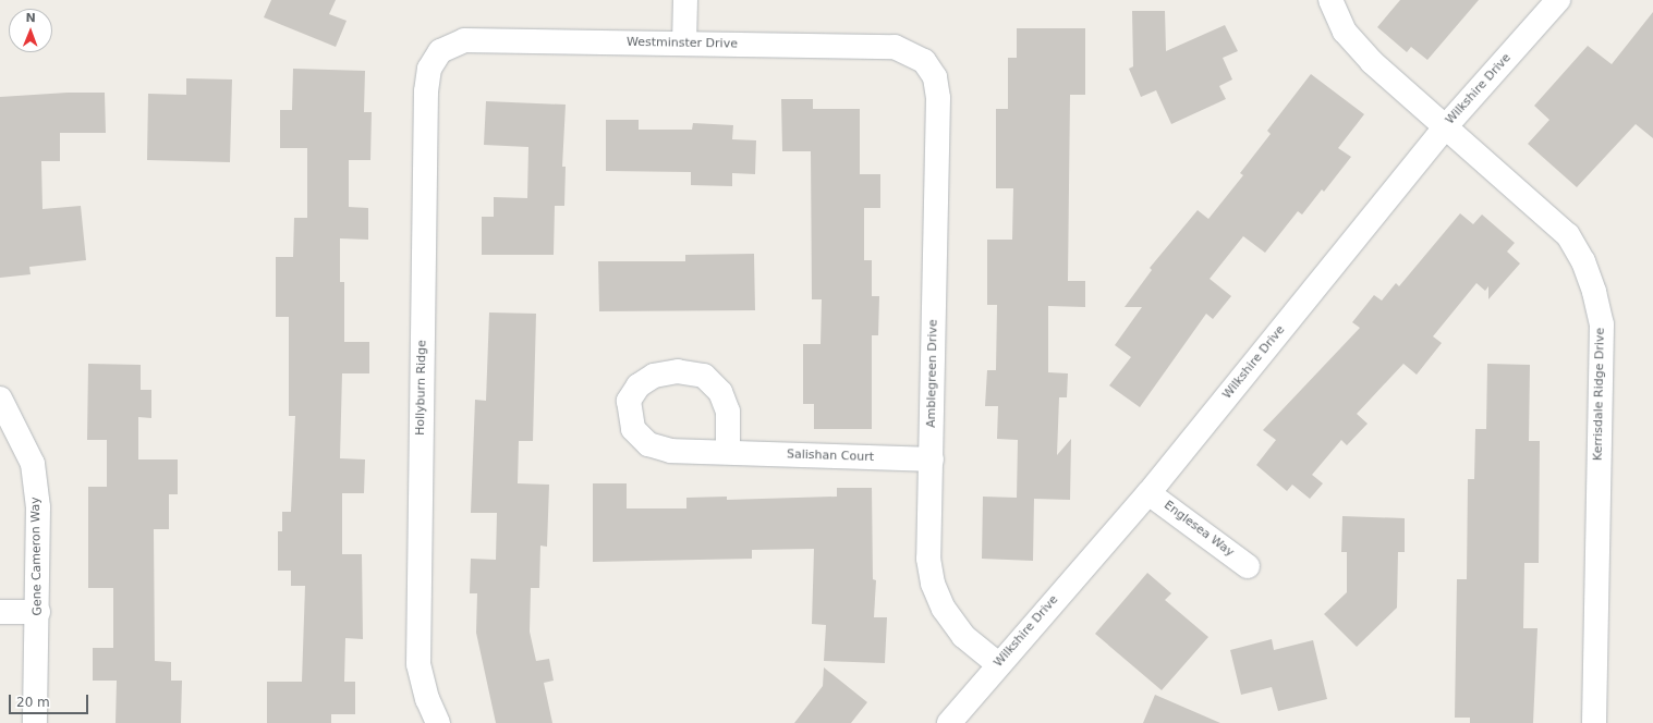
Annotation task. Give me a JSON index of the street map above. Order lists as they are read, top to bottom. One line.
{"streets":{"street":["Westminster Drive","Wilkshire Drive","Amblegreen Drive","Hollyburn Ridge","Kerrisdale Ridge Drive","Salishan Court","Englesea Way","Gene Cameron Way"]},"crossings":[["Westminster Drive","Amblegreen Drive"],["Westminster Drive","Hollyburn Ridge"],["Wilkshire Drive","Amblegreen Drive"],["Wilkshire Drive","Kerrisdale Ridge Drive"],["Wilkshire Drive","Englesea Way"],["Amblegreen Drive","Salishan Court"]],"scale_bar":"20 m","north":"top"}
